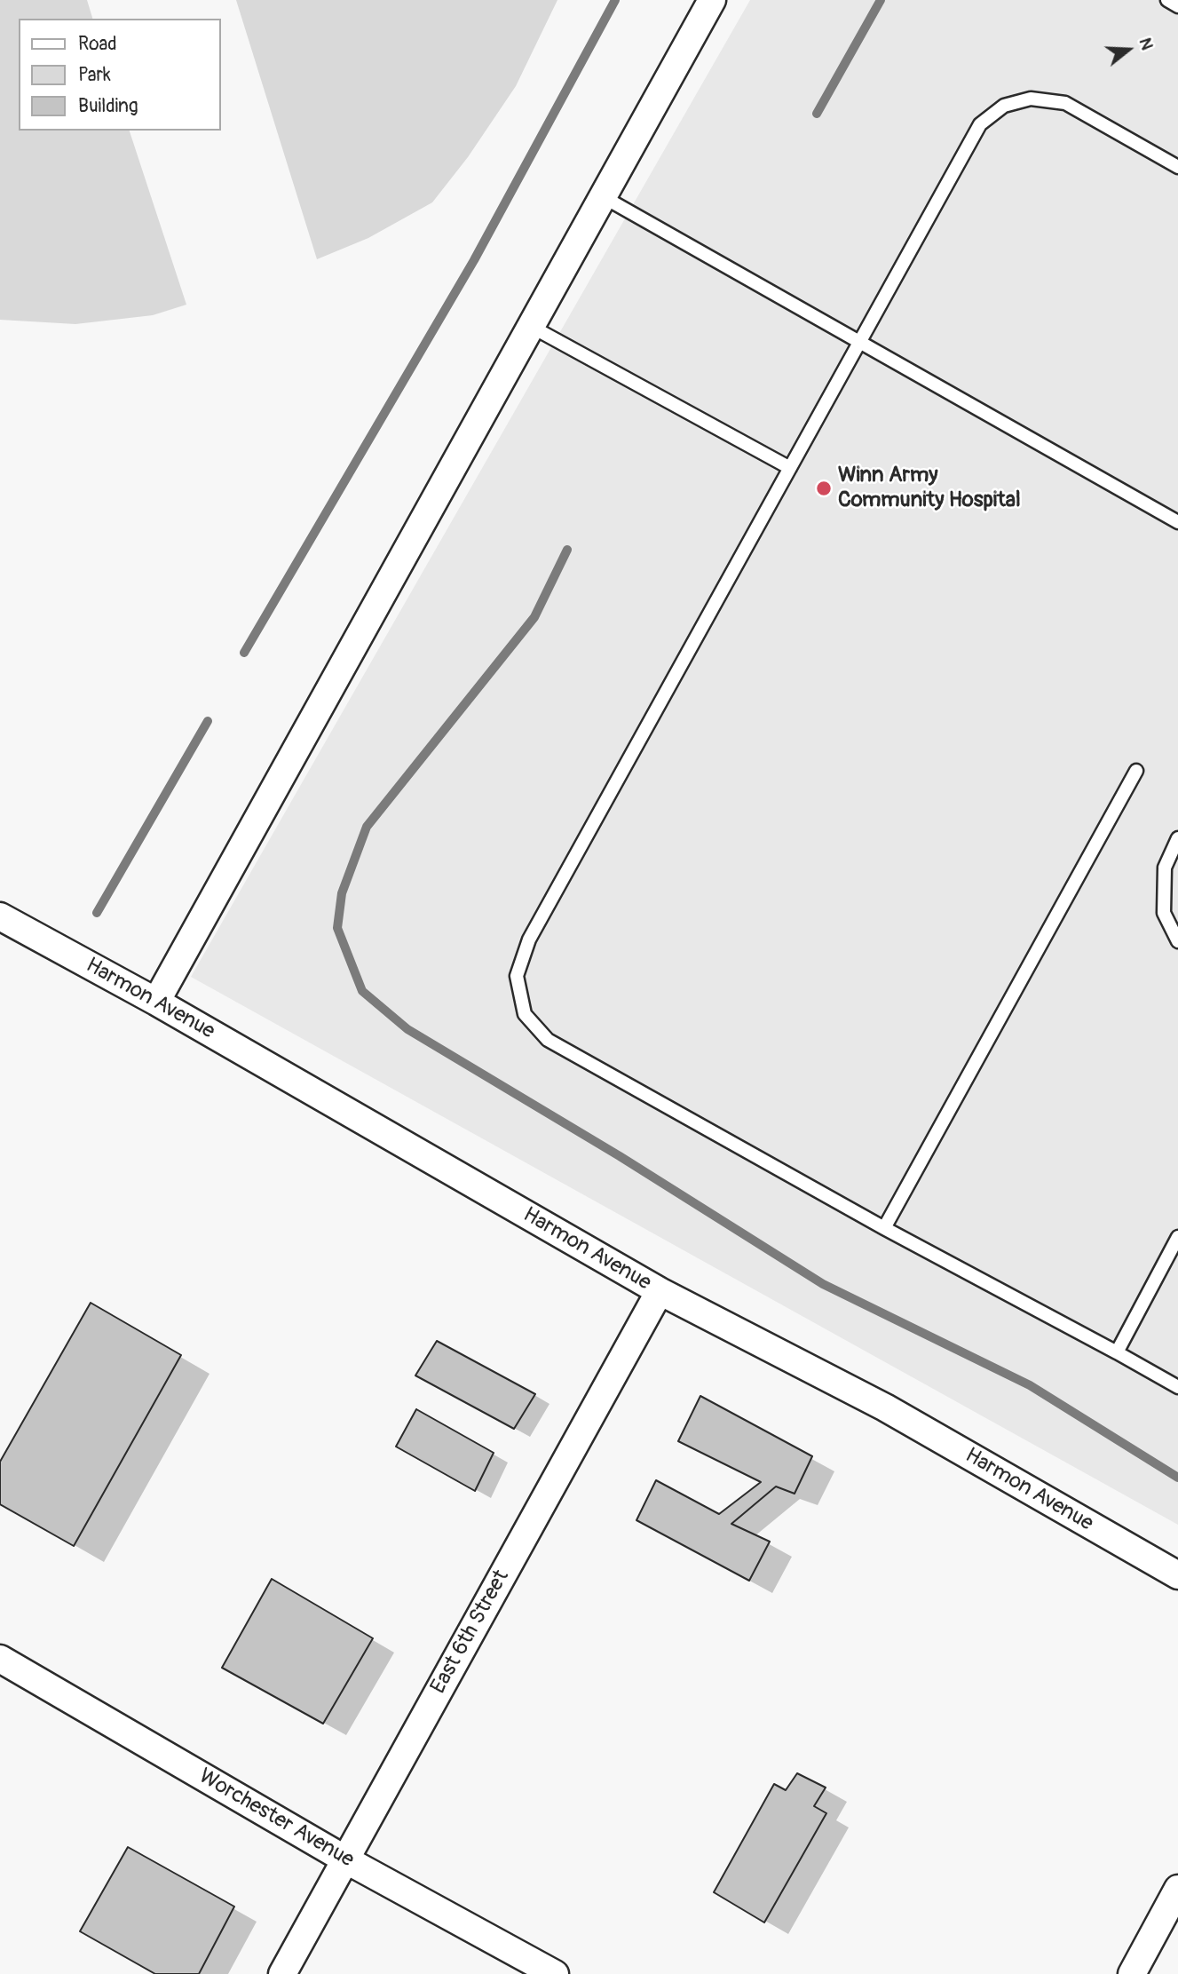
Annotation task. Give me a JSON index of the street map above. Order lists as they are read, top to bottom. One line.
{"streets":{"street":["Harmon Avenue","East 6th Street","Worchester Avenue"]},"crossings":[["Harmon Avenue","East 6th Street"],["East 6th Street","Worchester Avenue"]],"places":["Winn Army Community Hospital"],"legend":["Road","Park","Building"],"north":"right"}
